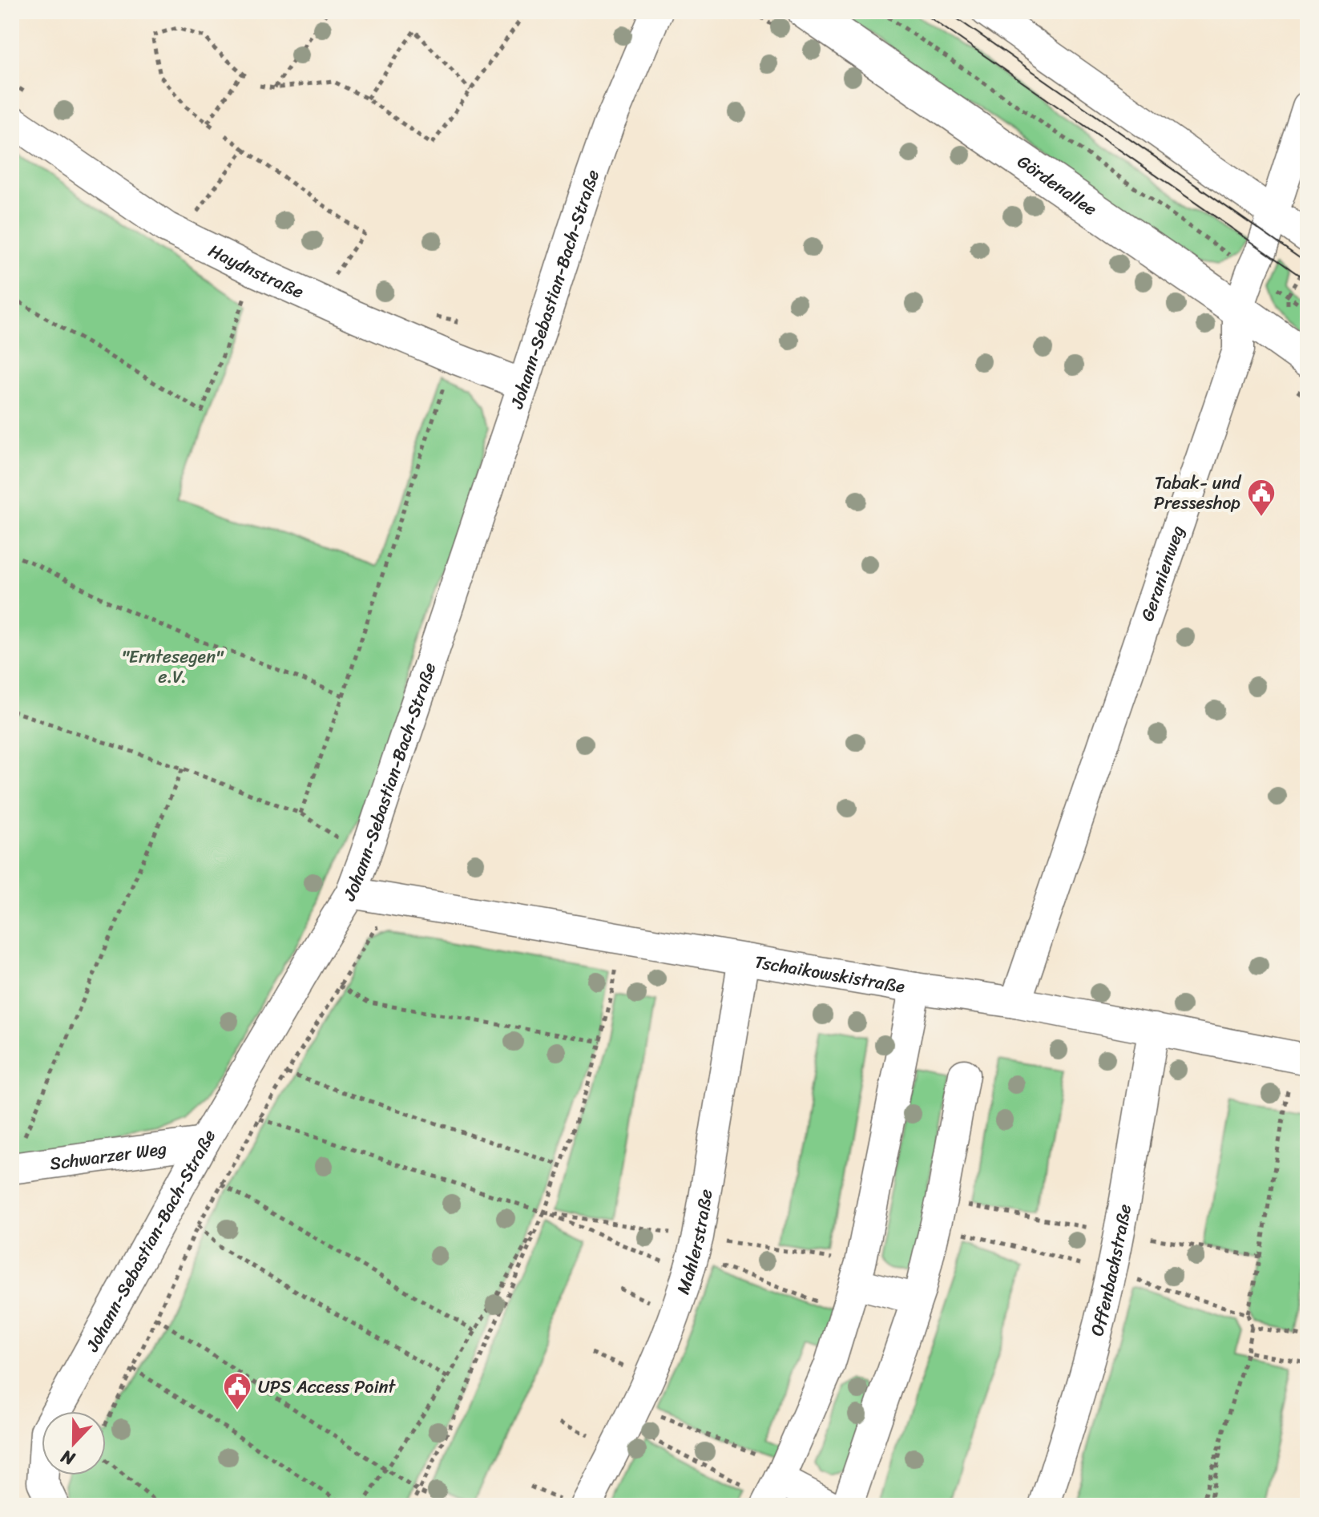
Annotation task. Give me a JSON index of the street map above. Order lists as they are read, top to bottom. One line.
{"streets":{"street":["Gördenallee","Haydnstraße","Johann-Sebastian-Bach-Straße","Geranienweg","Tschaikowskistraße","Schwarzer Weg","Mahlerstraße","Offenbachstraße"]},"crossings":[["Gördenallee","Geranienweg"],["Haydnstraße","Johann-Sebastian-Bach-Straße"],["Johann-Sebastian-Bach-Straße","Tschaikowskistraße"],["Johann-Sebastian-Bach-Straße","Schwarzer Weg"],["Geranienweg","Tschaikowskistraße"],["Tschaikowskistraße","Mahlerstraße"],["Tschaikowskistraße","Offenbachstraße"]],"parks":["\"Erntesegen\" e.V."],"places":{"public building":["Tabak- und Presseshop","UPS Access Point"]},"north":"bottom"}
